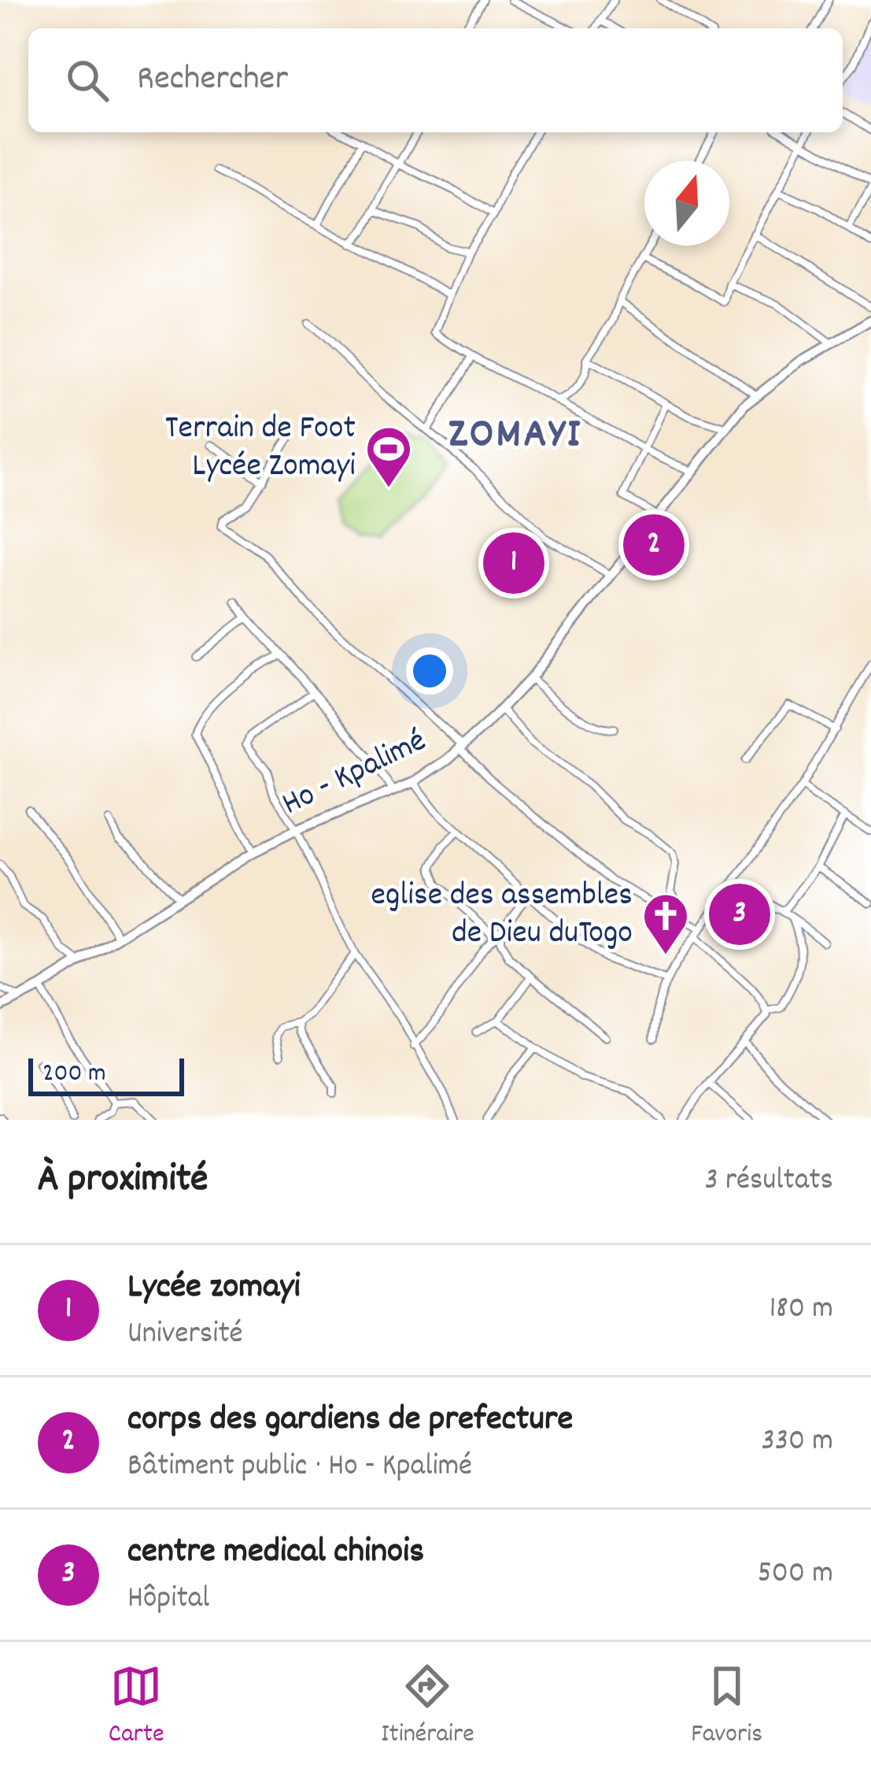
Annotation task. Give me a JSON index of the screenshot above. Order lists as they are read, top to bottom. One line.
{"streets":{"main road":["Ho - Kpalimé"]},"districts":["ZOMAYI"],"places":{"sports":["Terrain de Foot Lycée Zomayi"],"church":["eglise des assembles de Dieu duTogo"]},"scale_bar":"200 m","north":"top","page":{"search":"Rechercher","pins":["2","1","3"],"scale":"200 m","heading":["À proximité","3 résultats"],"list":[{"mark":"1","name":"Lycée zomayi","note":"Université","value":"180 m"},{"mark":"2","name":"corps des gardiens de prefecture","note":"Bâtiment public · Ho - Kpalimé","value":"330 m"},{"mark":"3","name":"centre medical chinois","note":"Hôpital","value":"500 m"}],"nav":["Carte","Itinéraire","Favoris"]}}
